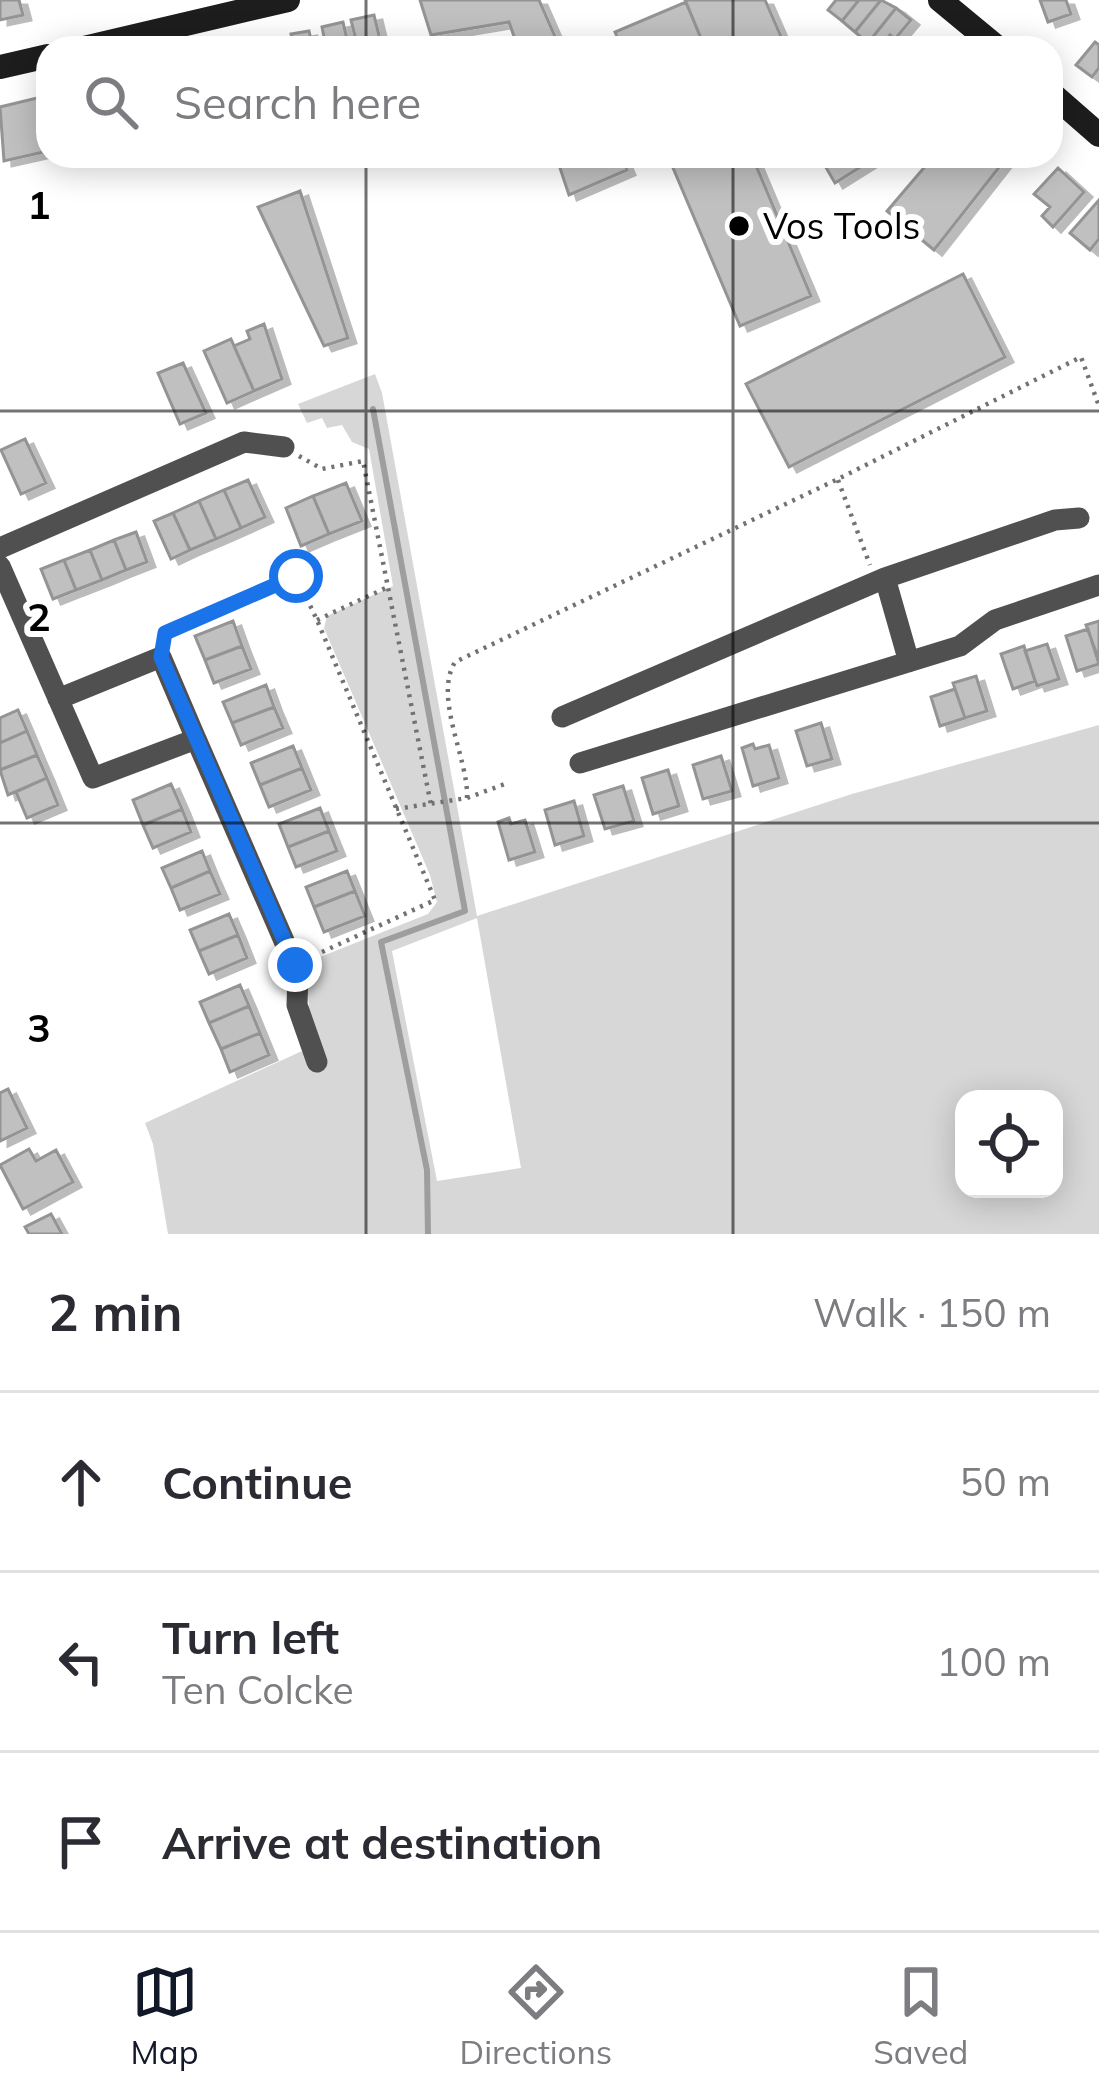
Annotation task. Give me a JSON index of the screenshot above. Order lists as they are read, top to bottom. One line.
{"places":["Vos Tools"],"page":{"search":"Search here","heading":["2 min","Walk · 150 m"],"list":[["Continue","50 m"],["Turn left","Ten Colcke","100 m"],"Arrive at destination"],"nav":["Map","Directions","Saved"]},"grid":{"rows":["1","2","3"]}}
